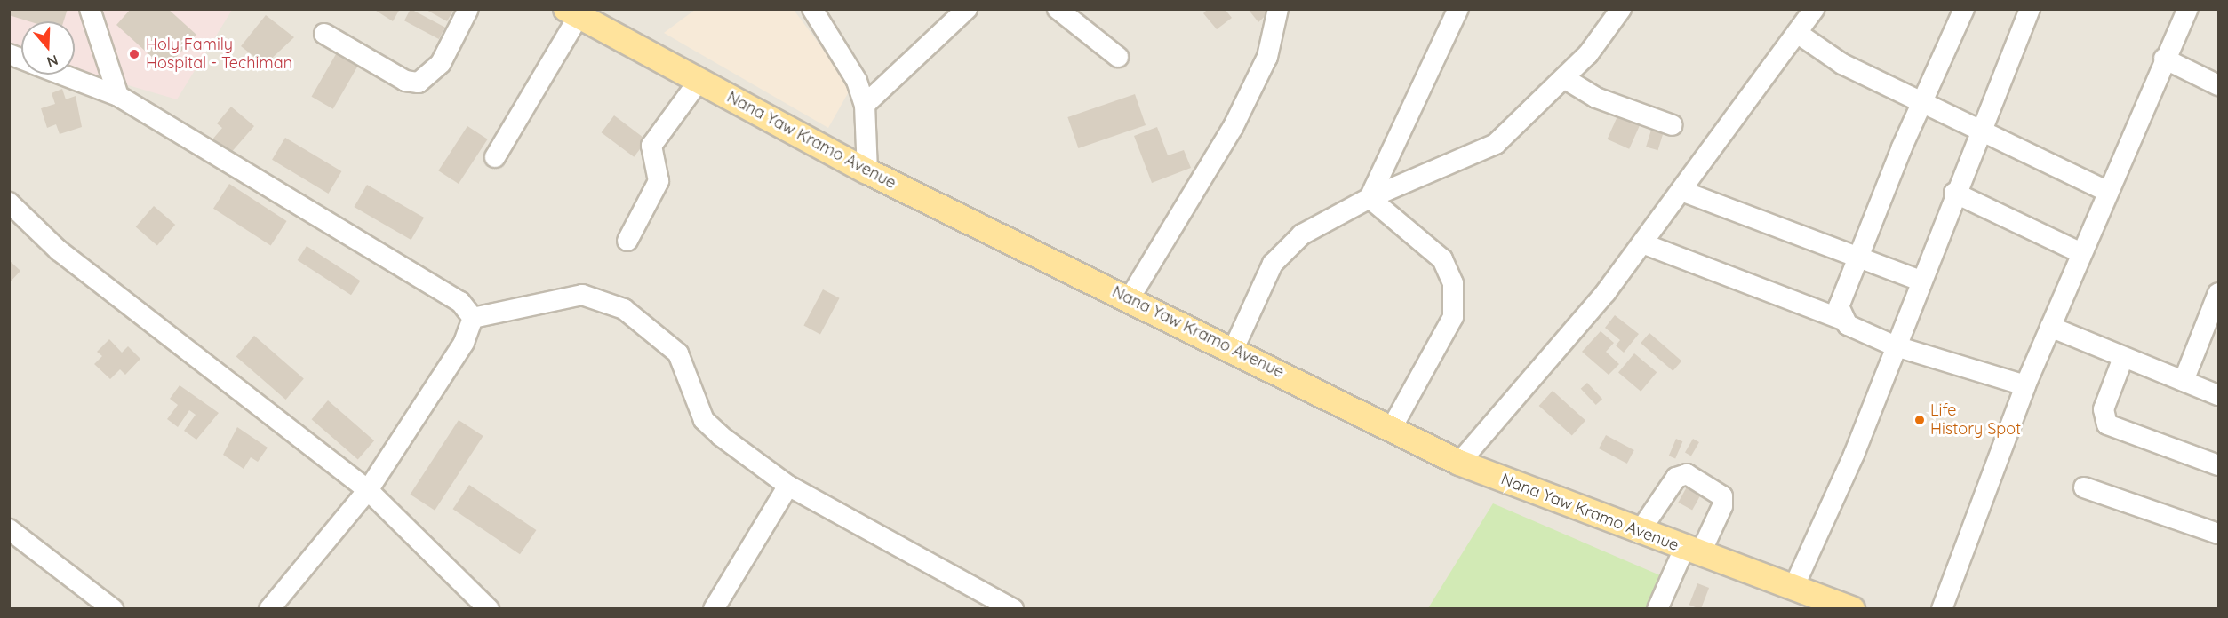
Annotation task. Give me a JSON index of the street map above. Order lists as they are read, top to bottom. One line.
{"streets":{"main road":["Nana Yaw Kramo Avenue"]},"places":["Holy Family Hospital - Techiman","Life History Spot"],"north":"bottom"}
